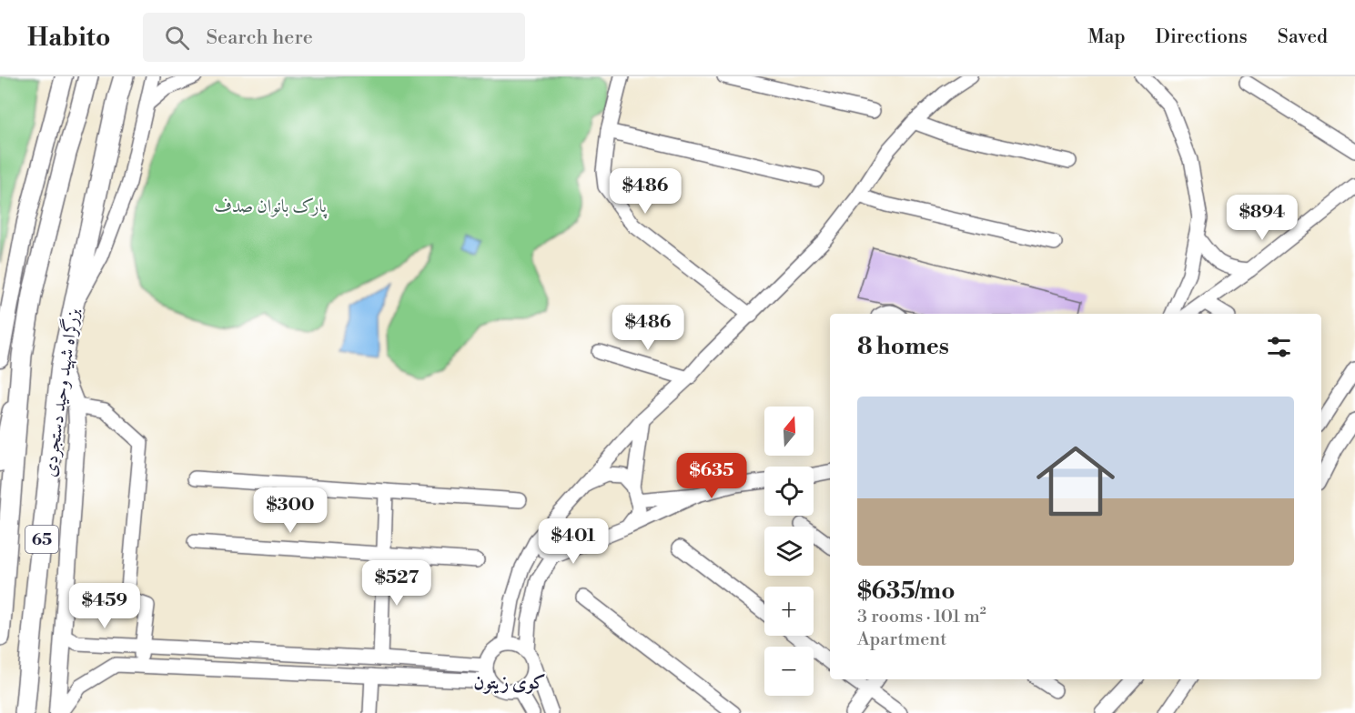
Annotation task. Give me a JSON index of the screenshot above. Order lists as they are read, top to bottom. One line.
{"streets":{"highway":["بزرگراه شهید وحید دستجردی","65"]},"districts":["کوی زیتون"],"parks":["پارک بانوان صدف"],"north":"top","page":{"header":"Habito","search":"Search here","nav":["Map","Directions","Saved"],"price":["$486","$894","$486","$635","$300","$401","$527","$459"],"heading":"8 homes","list":[{"name":"$635/mo","note":"3 rooms · 101 m² · Apartment"}],"map_buttons":["+","−"]}}
